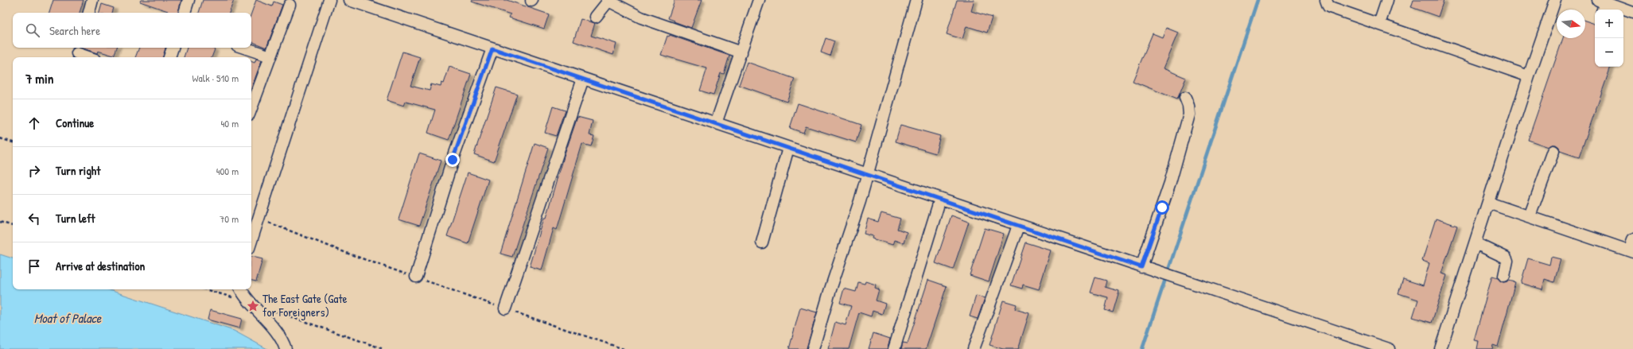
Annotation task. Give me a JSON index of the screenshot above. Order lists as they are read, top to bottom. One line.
{"water":["Moat of Palace"],"places":{"place":["The East Gate (Gate for Foreigners)"]},"north":"right","page":{"map_buttons":["+","−"],"search":"Search here","heading":["7 min","Walk · 510 m"],"list":[["Continue","40 m"],["Turn right","400 m"],["Turn left","70 m"],"Arrive at destination"]}}
